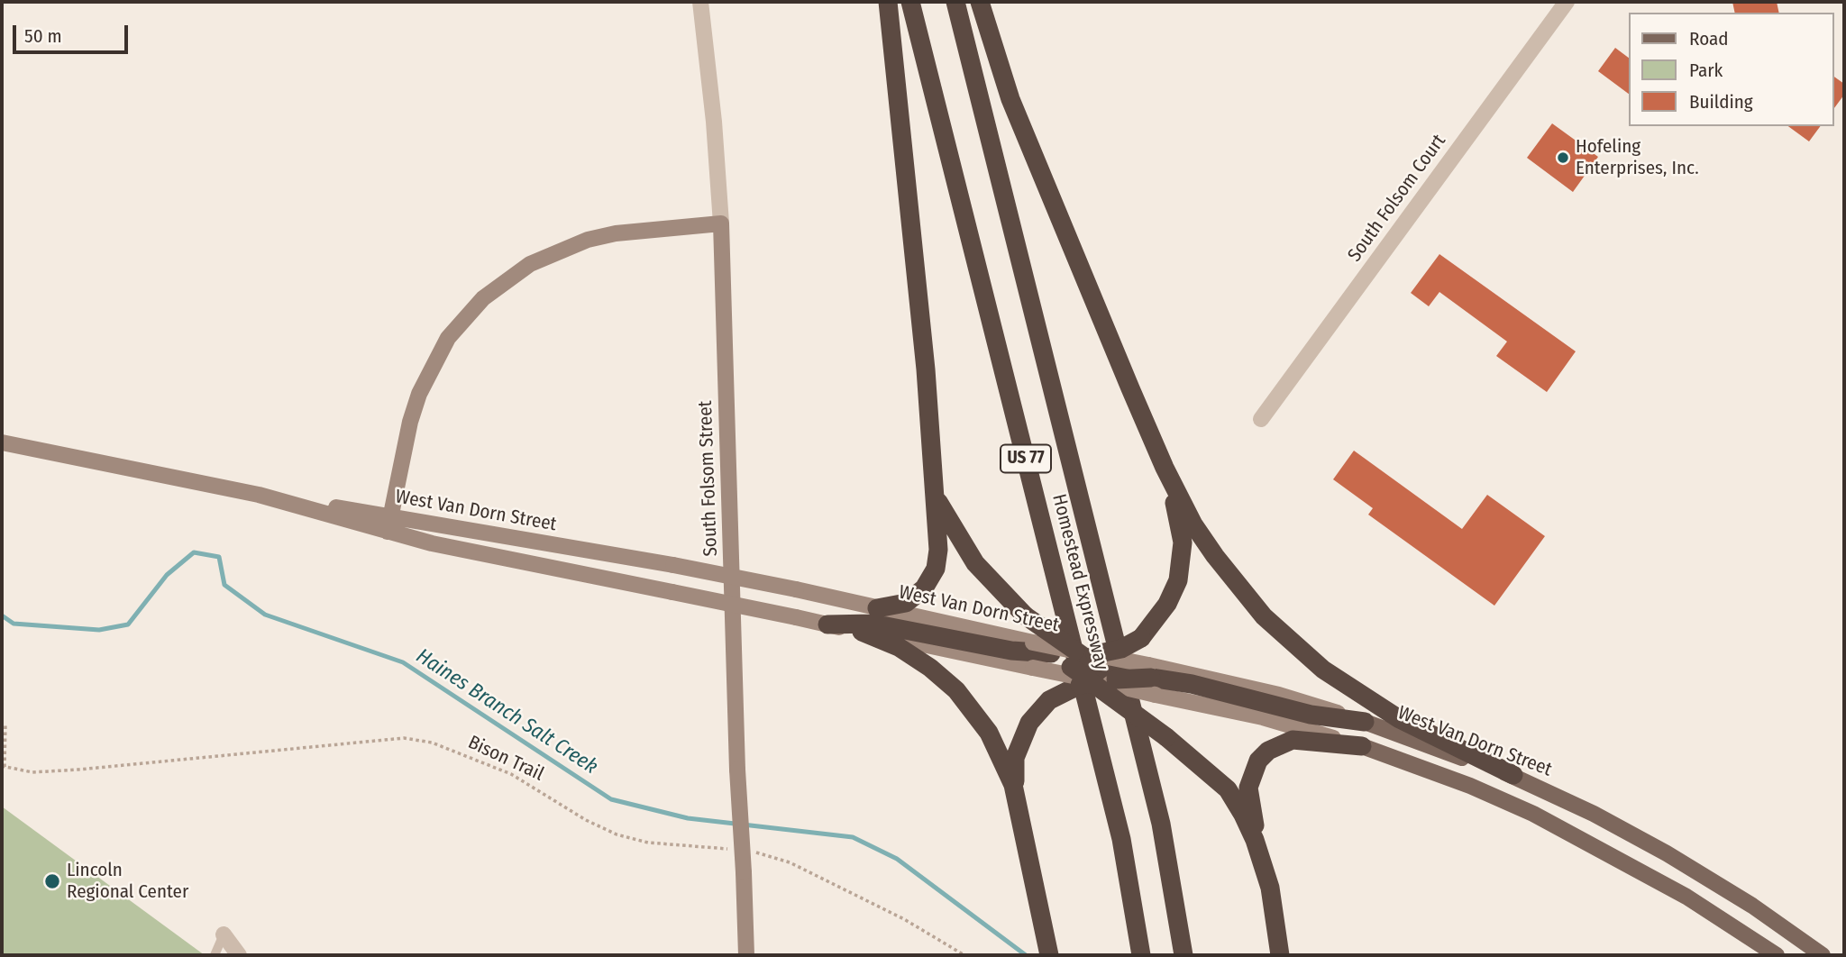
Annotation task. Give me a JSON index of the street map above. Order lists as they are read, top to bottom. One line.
{"streets":{"highway":["US 77","Homestead Expressway"],"main road":["South Folsom Street","West Van Dorn Street"],"street":["South Folsom Court"],"path":["Bison Trail"]},"water":["Haines Branch Salt Creek"],"places":["Hofeling Enterprises, Inc.","Lincoln Regional Center"],"legend":["Road","Park","Building"],"scale_bar":"50 m"}
